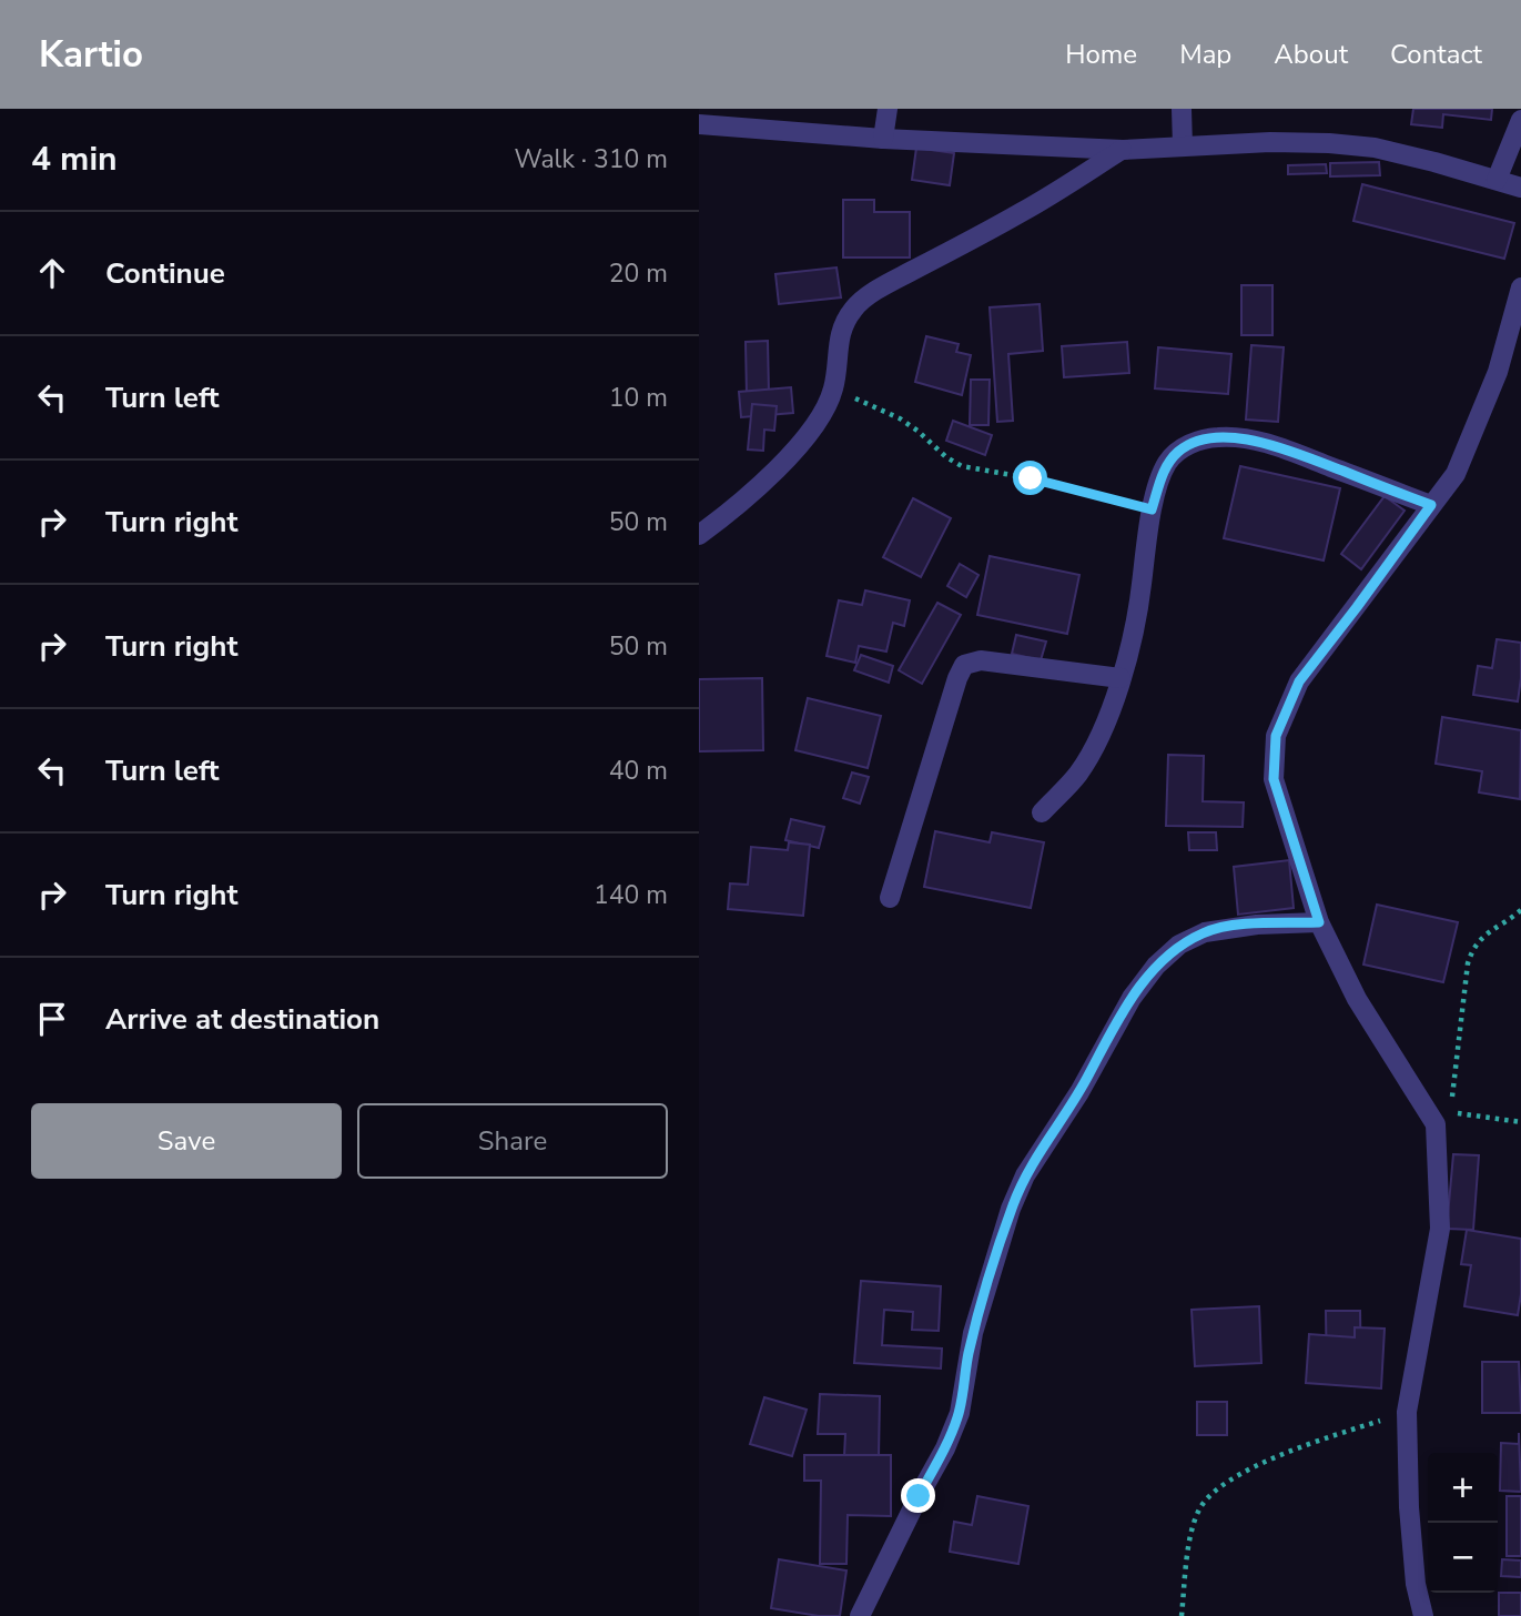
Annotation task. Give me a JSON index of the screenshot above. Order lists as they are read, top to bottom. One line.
{"page":{"header":"Kartio","nav":["Home","Map","About","Contact"],"heading":["4 min","Walk · 310 m"],"list":[["Continue","20 m"],["Turn left","10 m"],["Turn right","50 m"],["Turn right","50 m"],["Turn left","40 m"],["Turn right","140 m"],"Arrive at destination"],"buttons":["Save","Share"],"map_buttons":["+","−"]}}
